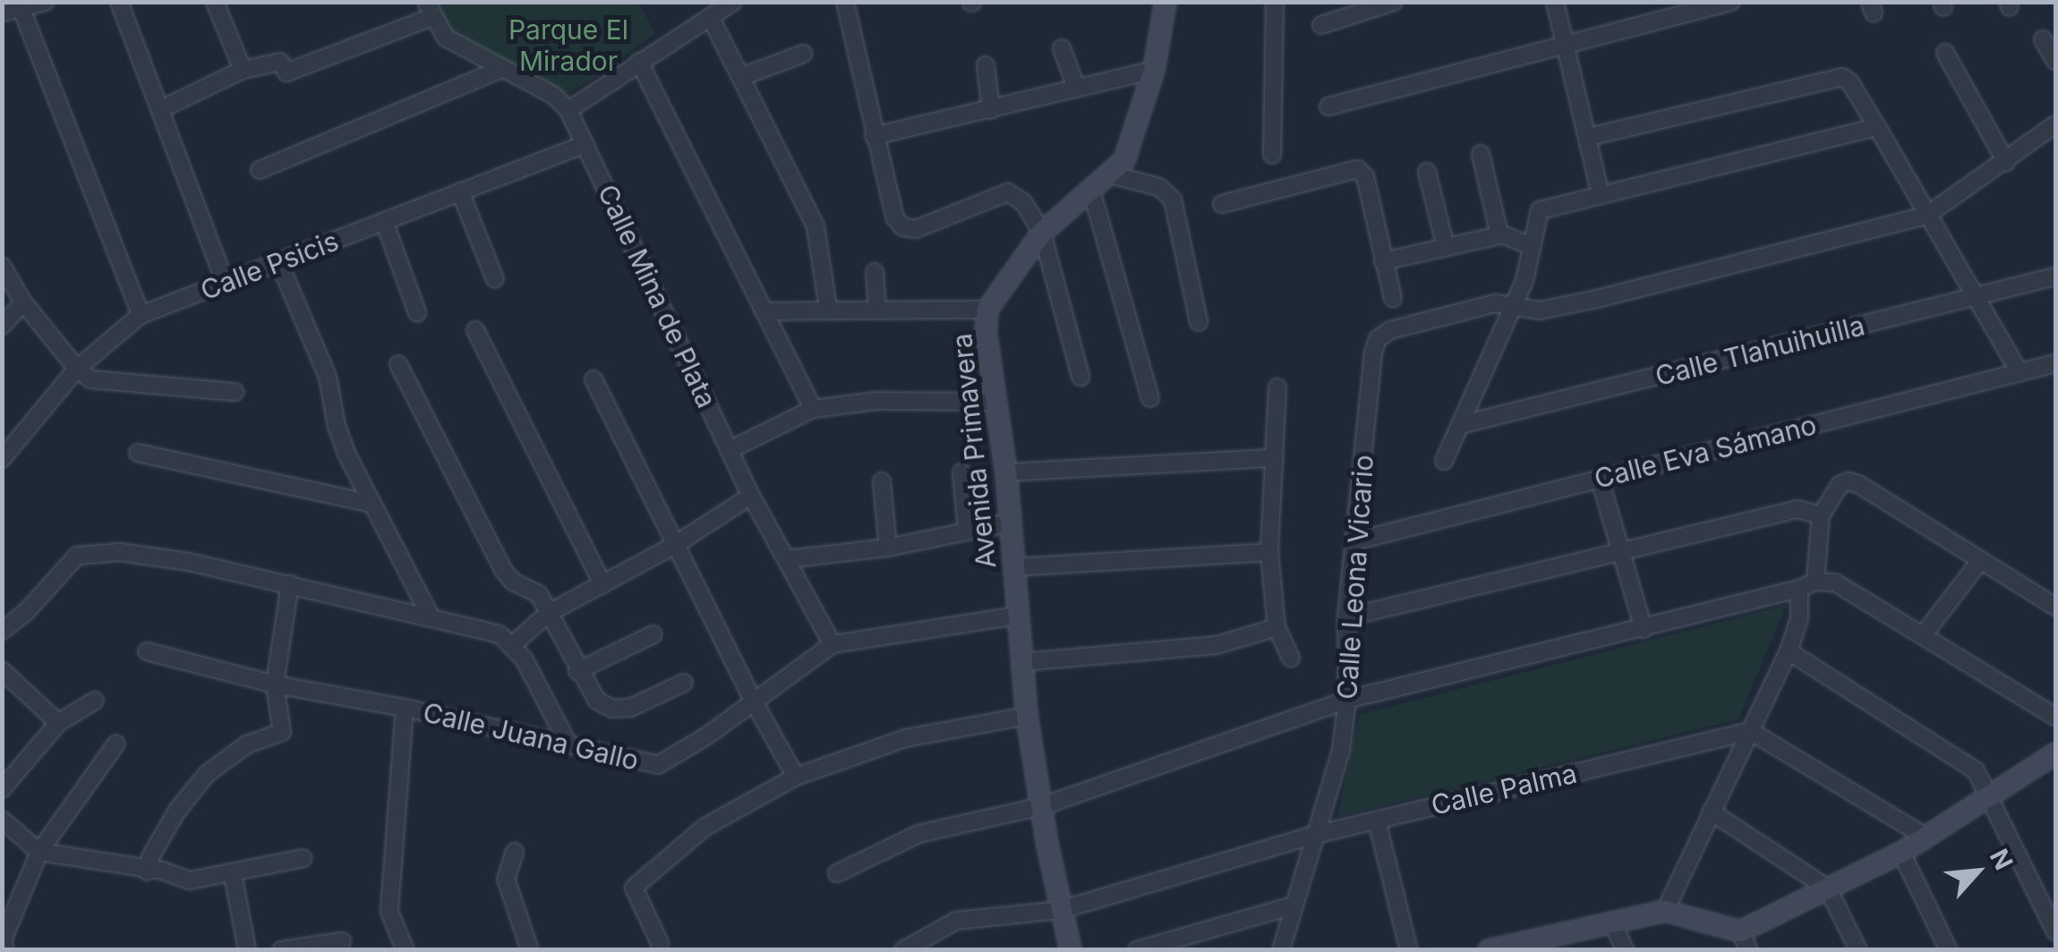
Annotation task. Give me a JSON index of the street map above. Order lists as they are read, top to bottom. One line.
{"streets":{"street":["Calle Psicis","Calle Mina de Plata","Calle Tlahuihuilla","Avenida Primavera","Calle Eva Sámano","Calle Leona Vicario","Calle Juana Gallo","Calle Palma"]},"crossings":[["Calle Psicis","Calle Mina de Plata"],["Calle Mina de Plata","Calle Juana Gallo"],["Avenida Primavera","Calle Juana Gallo"],["Avenida Primavera","Calle Palma"],["Calle Eva Sámano","Calle Leona Vicario"],["Calle Leona Vicario","Calle Palma"]],"parks":["Parque El Mirador"],"north":"top right"}
